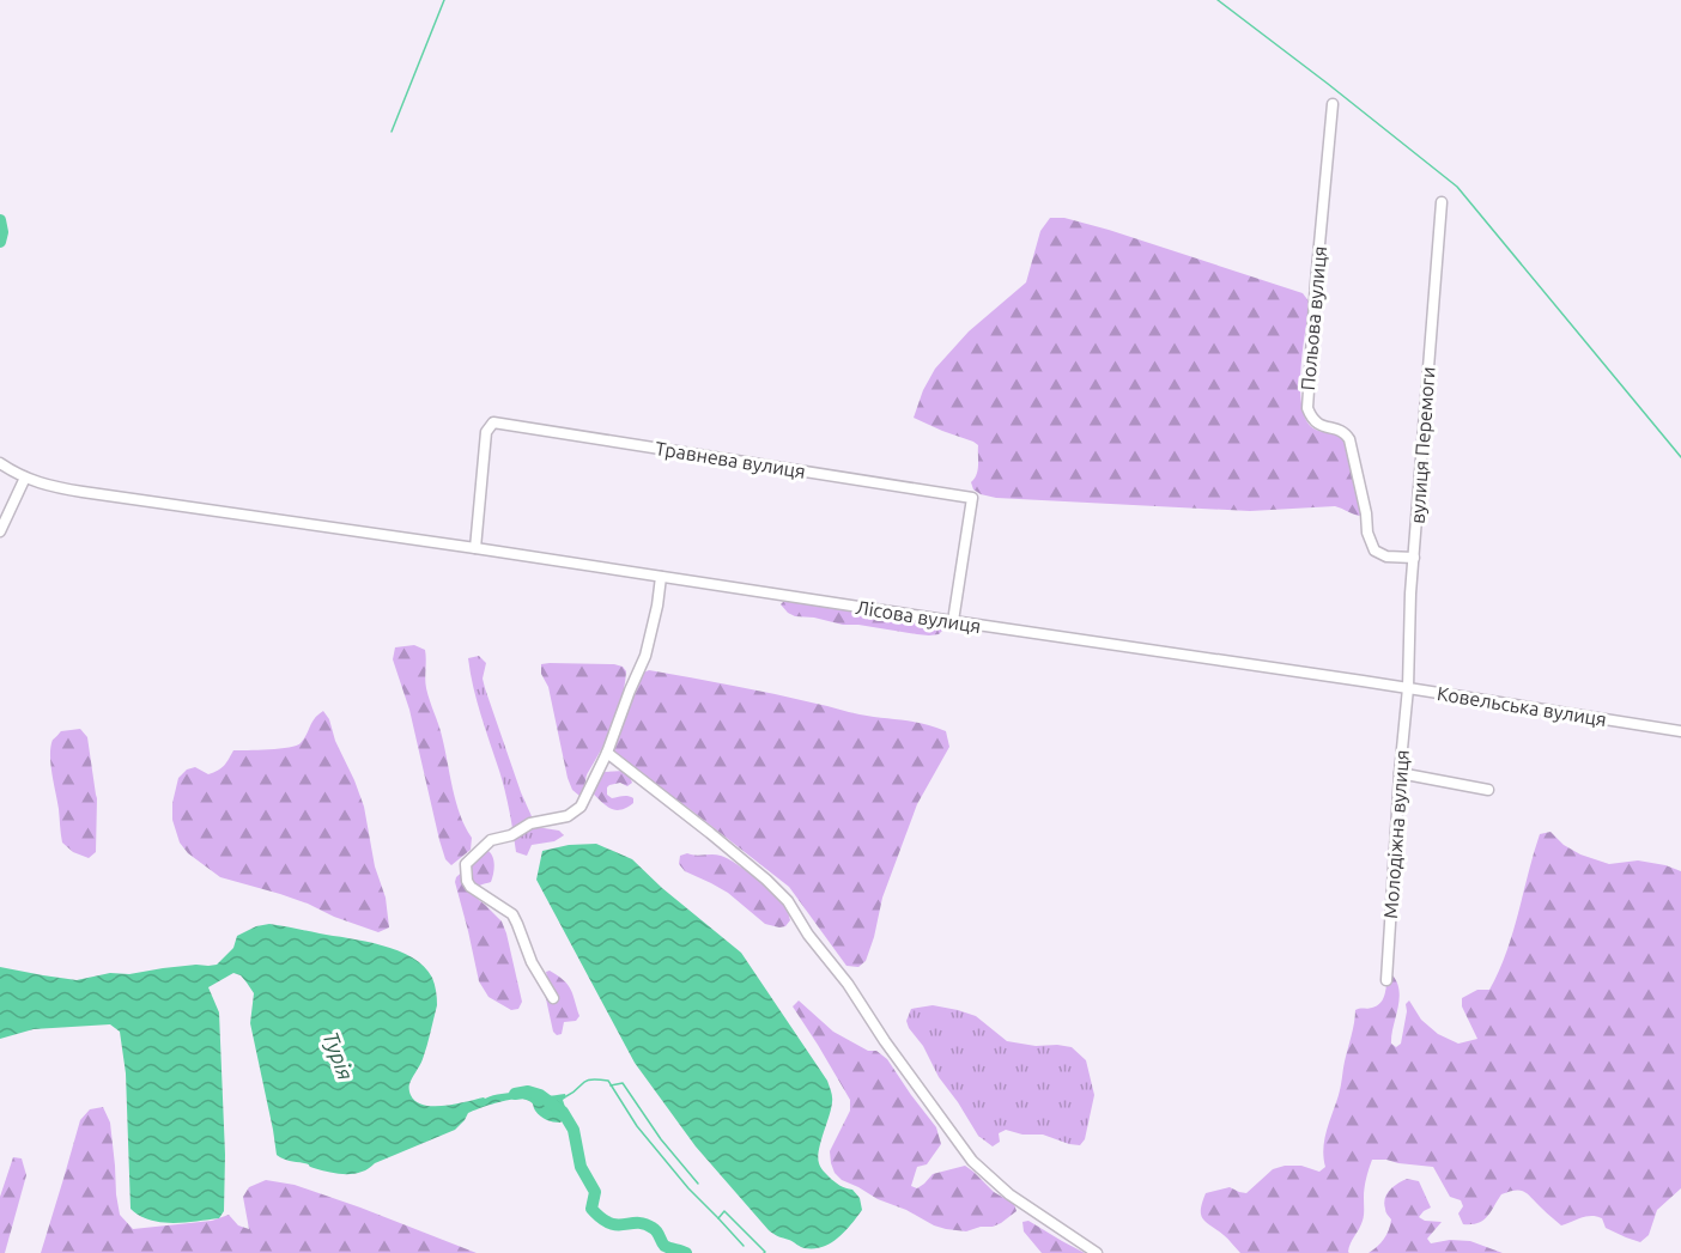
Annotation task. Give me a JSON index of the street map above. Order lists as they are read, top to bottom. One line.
{"streets":{"street":["Польова вулиця","вулиця Перемоги","Травнева вулиця","Лісова вулиця","Ковельська вулиця","Молодіжна вулиця"]},"crossings":[["Польова вулиця","вулиця Перемоги"],["вулиця Перемоги","Ковельська вулиця"],["вулиця Перемоги","Молодіжна вулиця"],["Травнева вулиця","Лісова вулиця"],["Лісова вулиця","Ковельська вулиця"],["Ковельська вулиця","Молодіжна вулиця"]],"water":["Турія"]}
